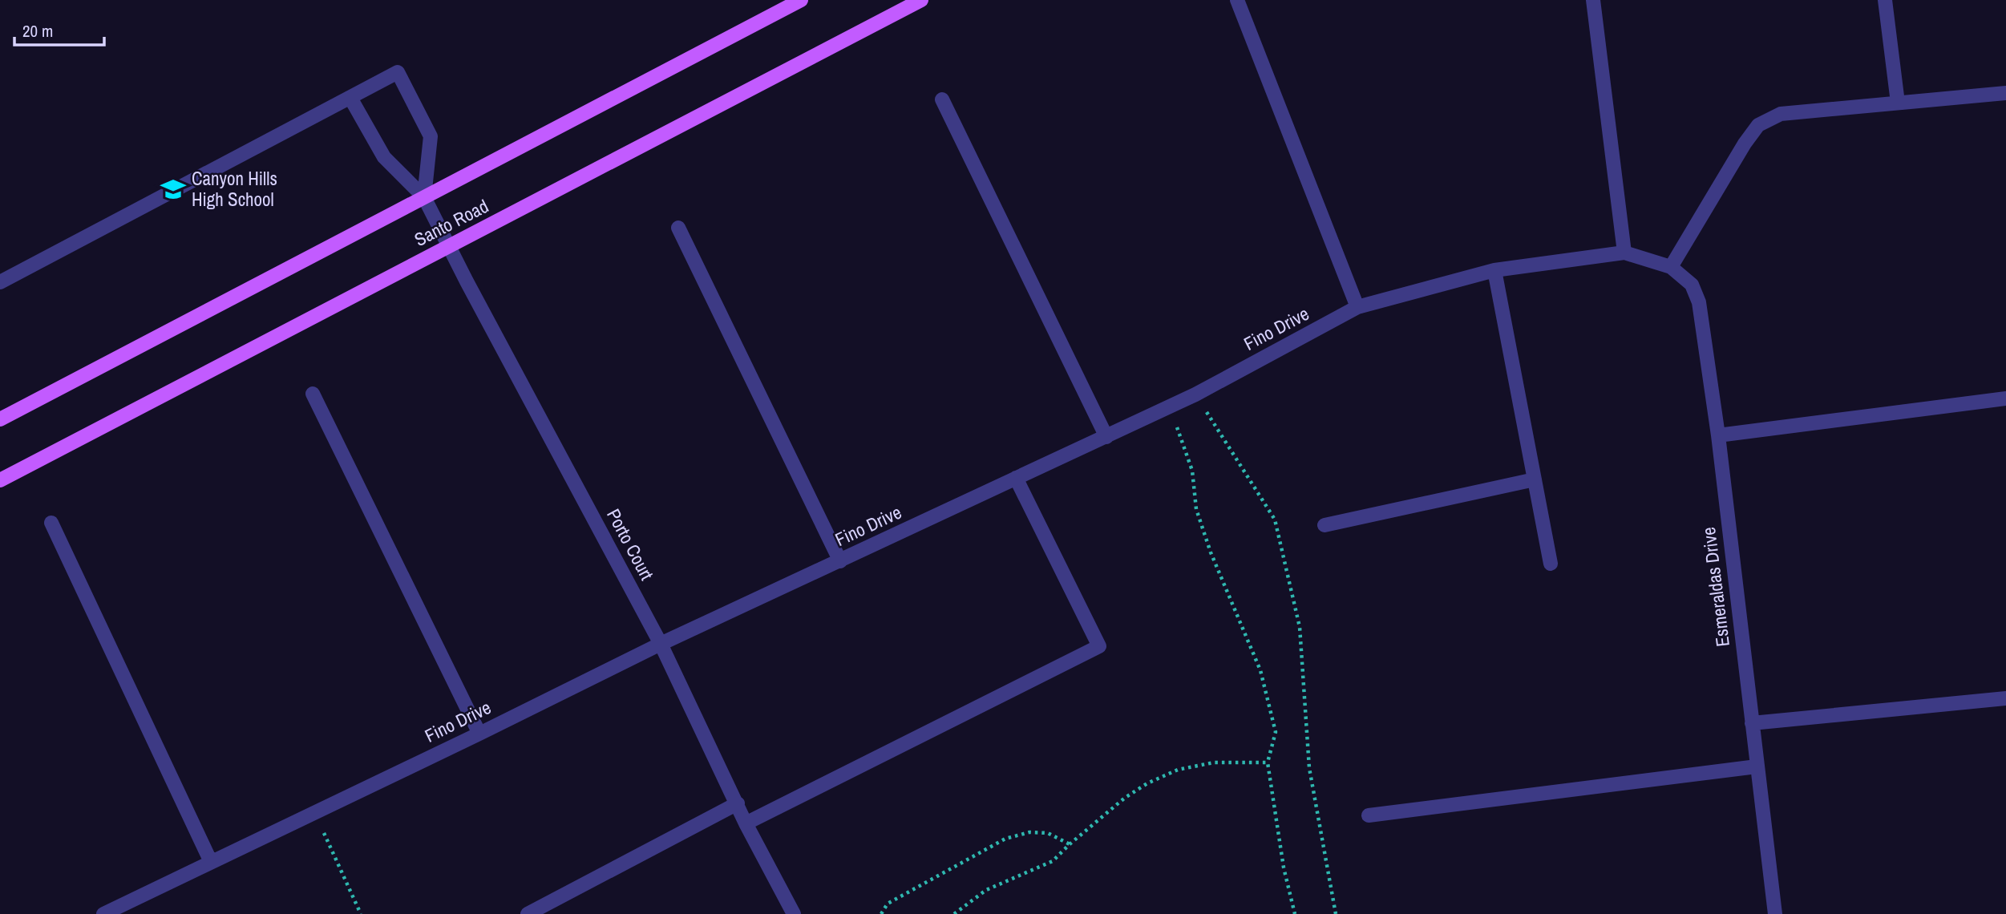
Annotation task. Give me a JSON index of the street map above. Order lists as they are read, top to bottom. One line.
{"streets":{"main road":["Santo Road"],"street":["Fino Drive","Porto Court","Esmeraldas Drive"]},"crossings":[["Santo Road","Porto Court"],["Fino Drive","Porto Court"],["Fino Drive","Esmeraldas Drive"]],"places":{"school or university":["Canyon Hills High School"]},"scale_bar":"20 m"}
